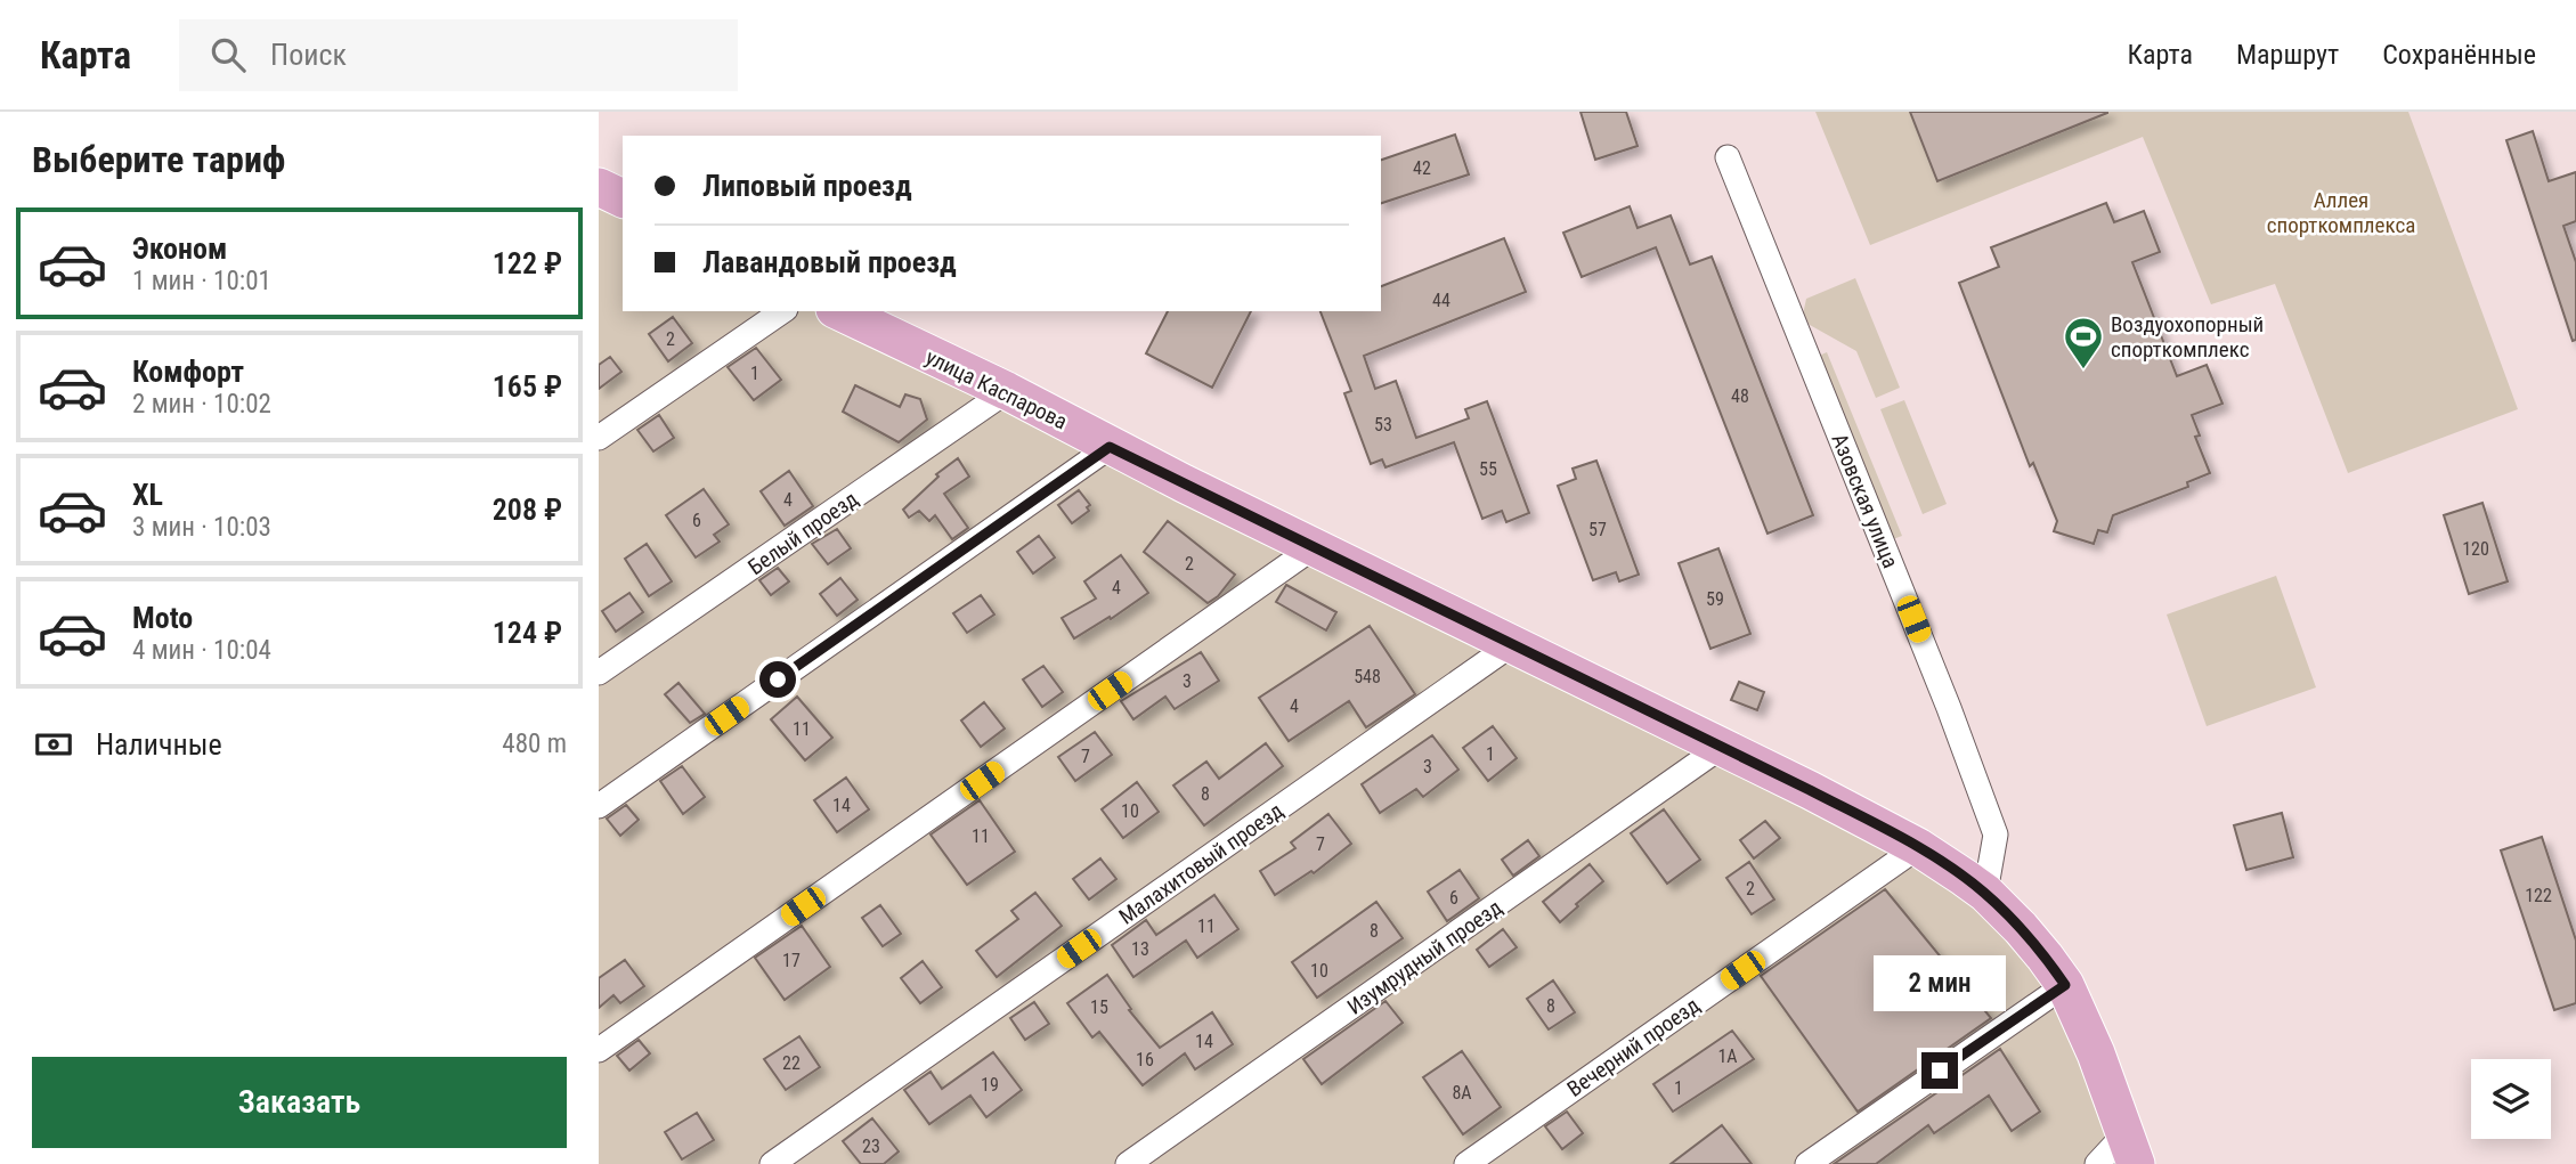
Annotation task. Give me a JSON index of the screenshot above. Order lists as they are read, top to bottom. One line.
{"streets":{"main road":["улица Каспарова"],"street":["Азовская улица","Белый проезд","Малахитовый проезд","Изумрудный проезд","Вечерний проезд"]},"crossings":[["улица Каспарова","Азовская улица"],["улица Каспарова","Белый проезд"],["улица Каспарова","Малахитовый проезд"],["улица Каспарова","Изумрудный проезд"],["улица Каспарова","Вечерний проезд"]],"parks":["Аллея спорткомплекса"],"places":{"sports":["Воздуохопорный спорткомплекс"]},"house_numbers":["42","44","2","1","48","53","55","4","6","57","120","2","4","59","548","3","4","11","1","7","3","8","14","10","11","7","2","122","6","11","8","13","17","10","8","15","14","1А","16","22","19","1","8А","23"],"page":{"header":"Карта","search":"Поиск","nav":["Карта","Маршрут","Сохранённые"],"heading":"Выберите тариф","banner":["Липовый проезд","Лавандовый проезд"],"list":[{"name":"Эконом","note":"1 мин · 10:01","value":"122 ₽"},{"name":"Комфорт","note":"2 мин · 10:02","value":"165 ₽"},{"name":"XL","note":"3 мин · 10:03","value":"208 ₽"},{"name":"Moto","note":"4 мин · 10:04","value":"124 ₽"}],"pay":["Наличные","480 m"],"bubble":"2 мин","buttons":"Заказать"}}
